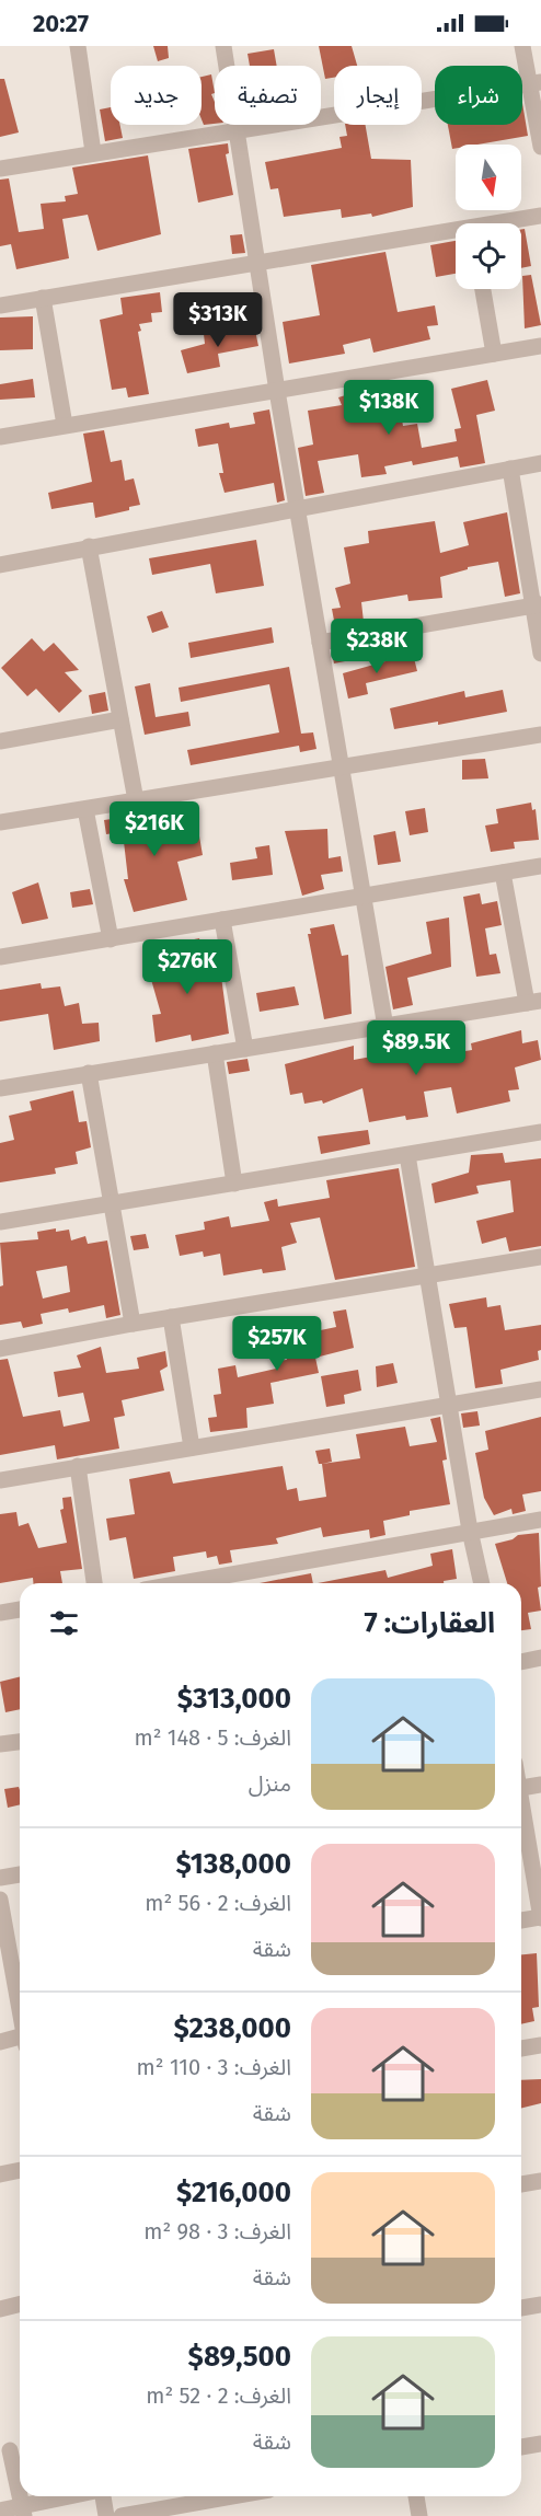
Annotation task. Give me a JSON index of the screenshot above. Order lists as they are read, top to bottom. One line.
{"north":"bottom","page":{"status":"20:27","chip":["شراء","إيجار","تصفية","جديد"],"price":["$313K","$138K","$238K","$216K","$276K","$89.5K","$257K"],"heading":"العقارات: 7","list":[{"name":"$313,000","note":"الغرف: 5 · 148 m² · منزل"},{"name":"$138,000","note":"الغرف: 2 · 56 m² · شقة"},{"name":"$238,000","note":"الغرف: 3 · 110 m² · شقة"},{"name":"$216,000","note":"الغرف: 3 · 98 m² · شقة"},{"name":"$89,500","note":"الغرف: 2 · 52 m² · شقة"}]}}
